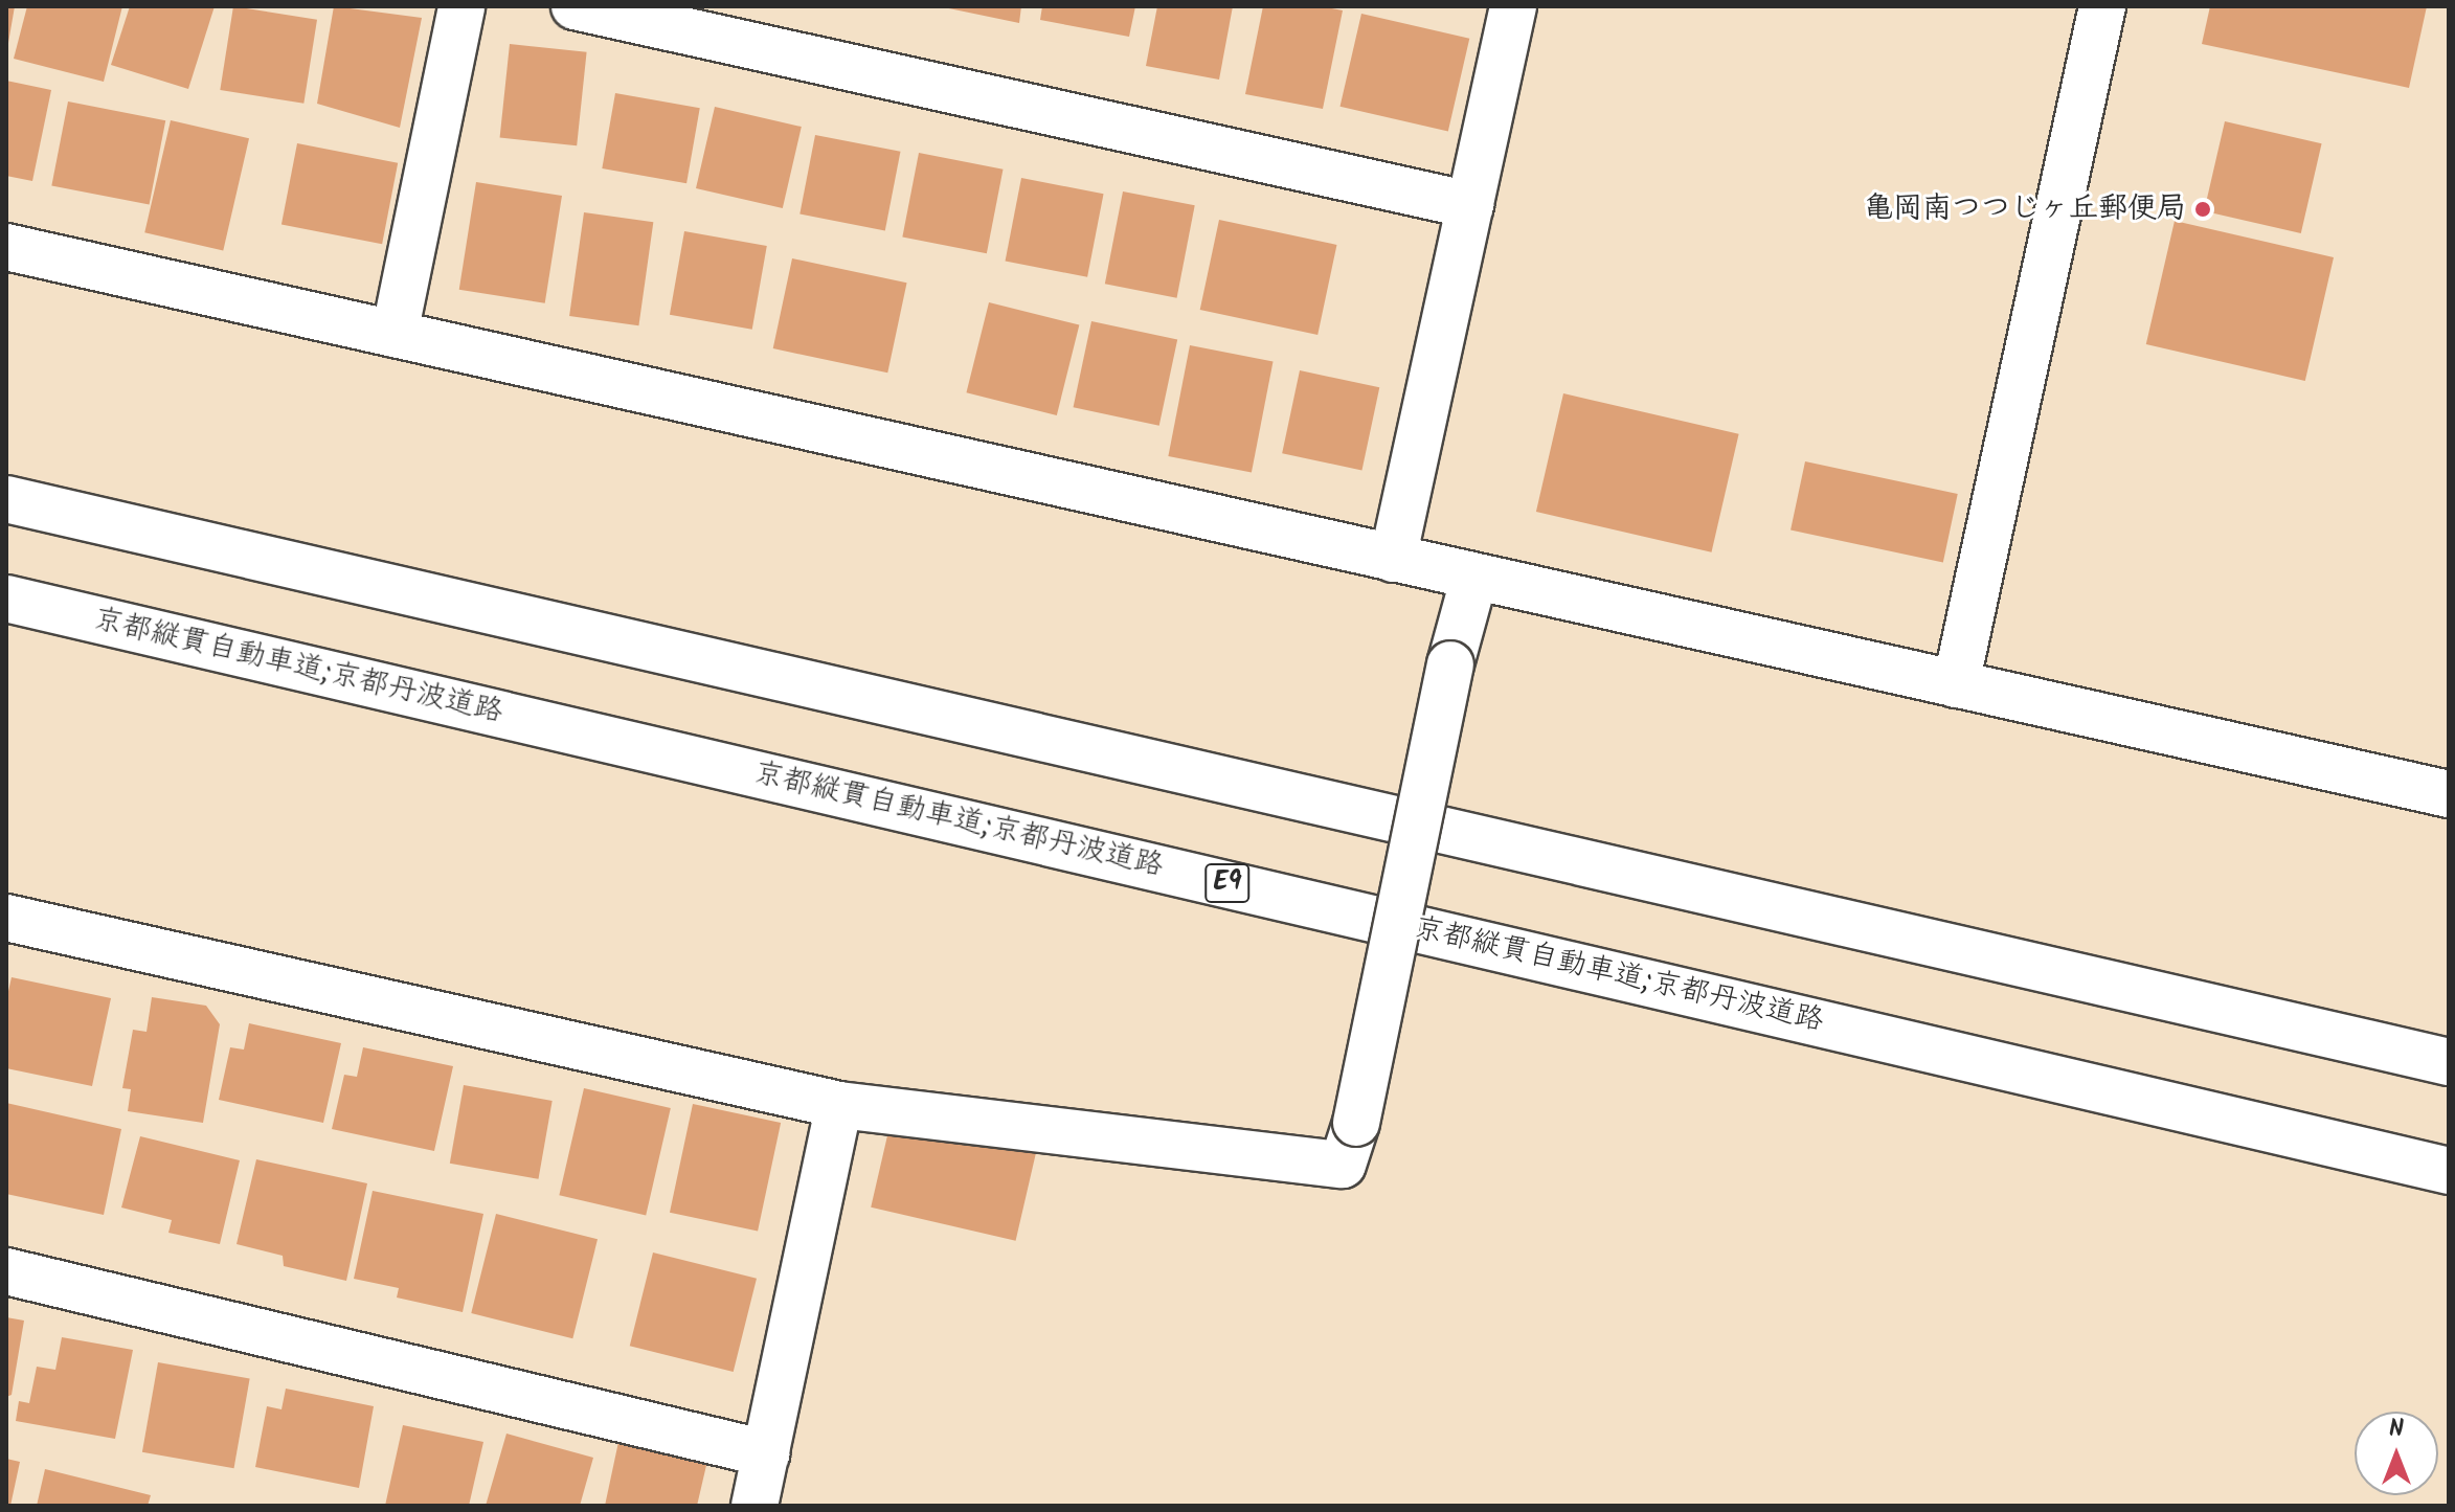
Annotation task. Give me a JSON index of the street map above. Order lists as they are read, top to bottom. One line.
{"streets":{"main road":["京都縦貫自動車道;京都丹波道路","E9"]},"places":["亀岡南つつじヶ丘郵便局"],"north":"top"}
